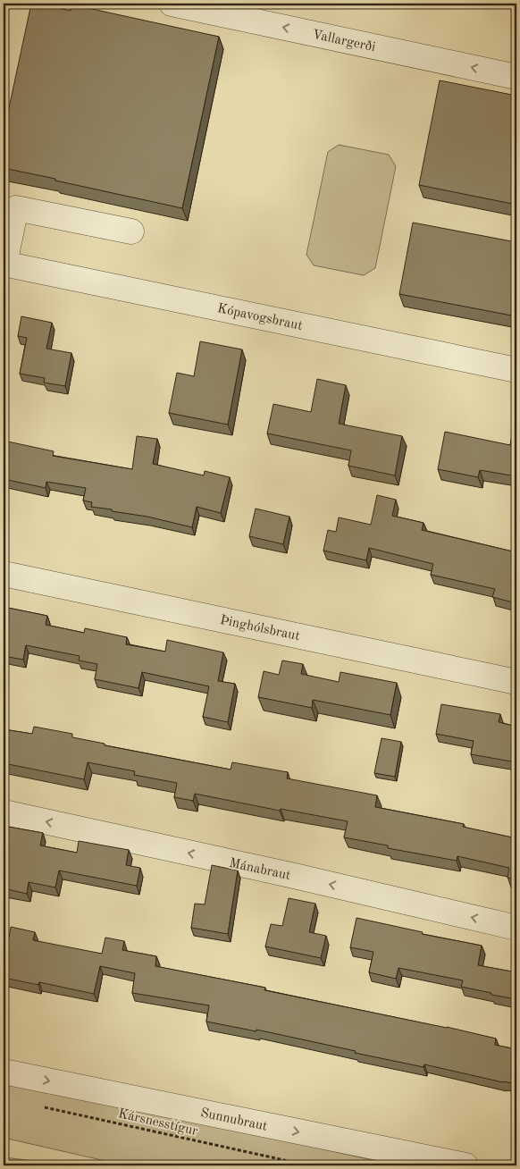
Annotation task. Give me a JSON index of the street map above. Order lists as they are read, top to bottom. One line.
{"streets":{"street":["Vallargerði","Kópavogsbraut","Þinghólsbraut","Mánabraut","Sunnubraut"],"path":["Kársnesstígur"]},"one_way":["Vallargerði","Mánabraut","Sunnubraut"]}
